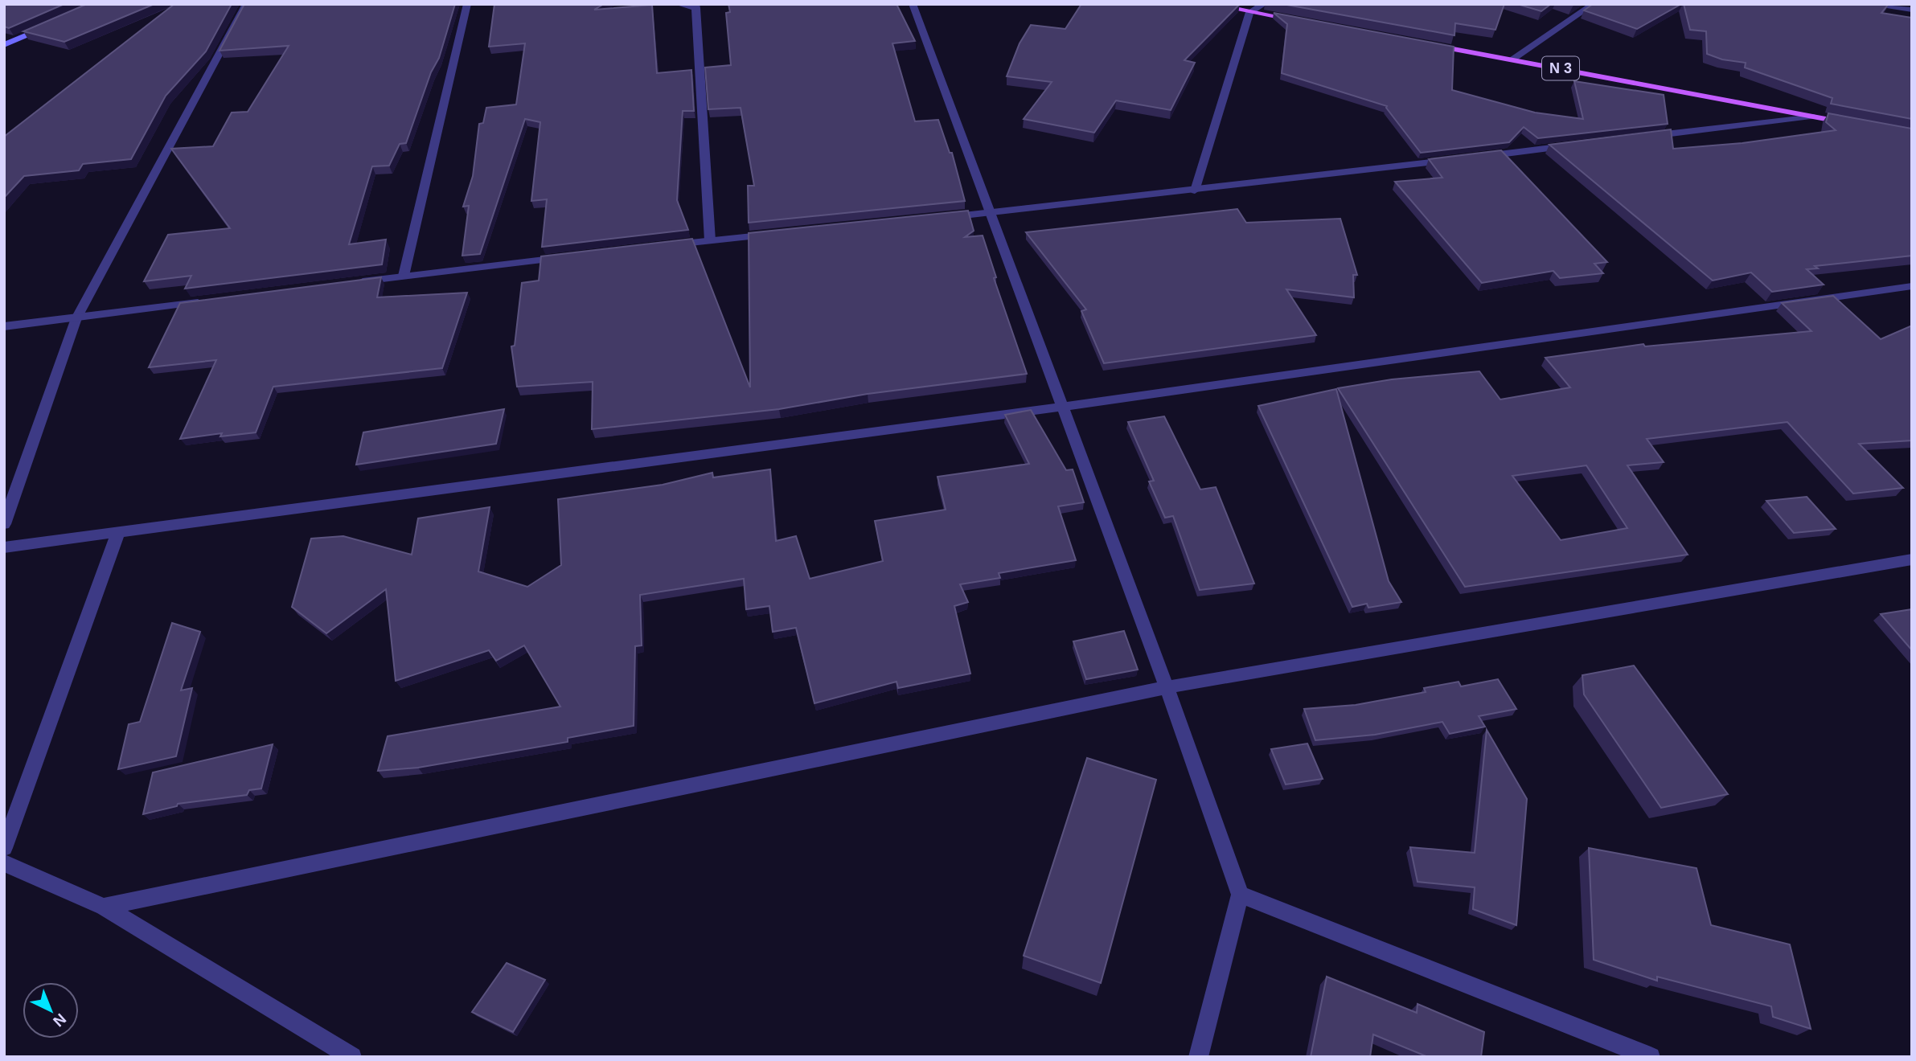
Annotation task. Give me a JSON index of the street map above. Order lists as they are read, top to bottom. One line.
{"streets":{"main road":["N 3"]},"north":"bottom right"}
